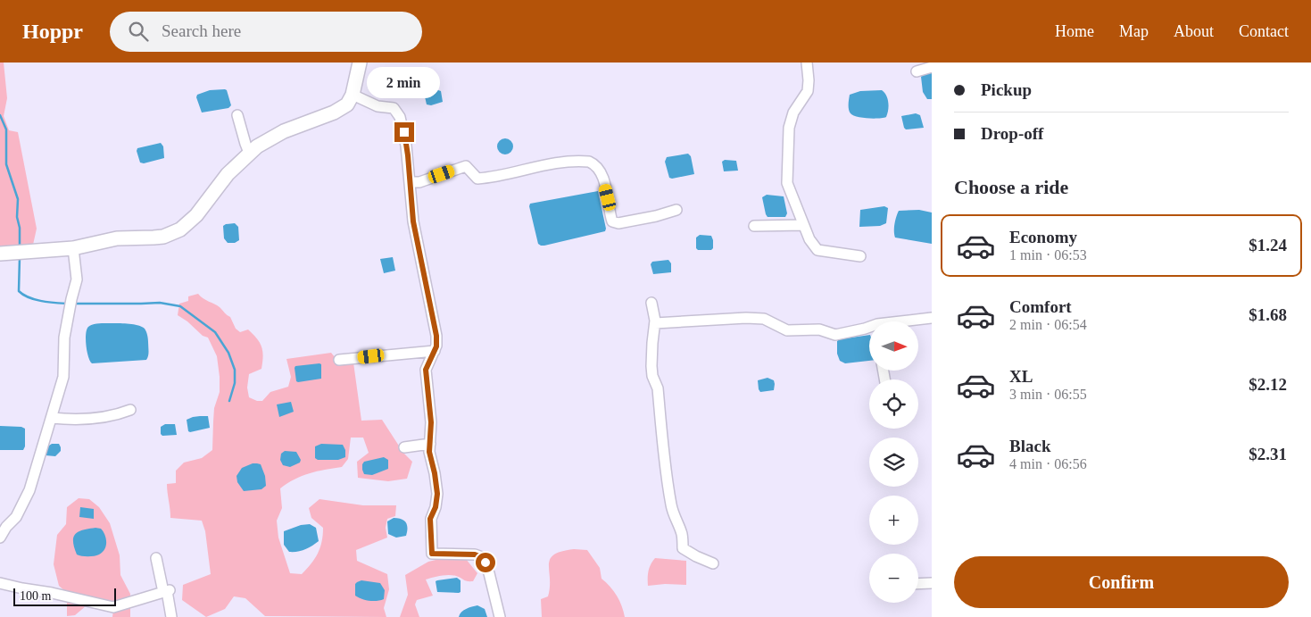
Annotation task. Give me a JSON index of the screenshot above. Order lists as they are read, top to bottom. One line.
{"scale_bar":"100 m","north":"right","page":{"header":"Hoppr","search":"Search here","nav":["Home","Map","About","Contact"],"banner":["Pickup","Drop-off"],"bubble":"2 min","heading":"Choose a ride","list":[{"name":"Economy","note":"1 min · 06:53","value":"$1.24"},{"name":"Comfort","note":"2 min · 06:54","value":"$1.68"},{"name":"XL","note":"3 min · 06:55","value":"$2.12"},{"name":"Black","note":"4 min · 06:56","value":"$2.31"}],"map_buttons":["+","−"],"buttons":"Confirm","scale":"100 m"}}
